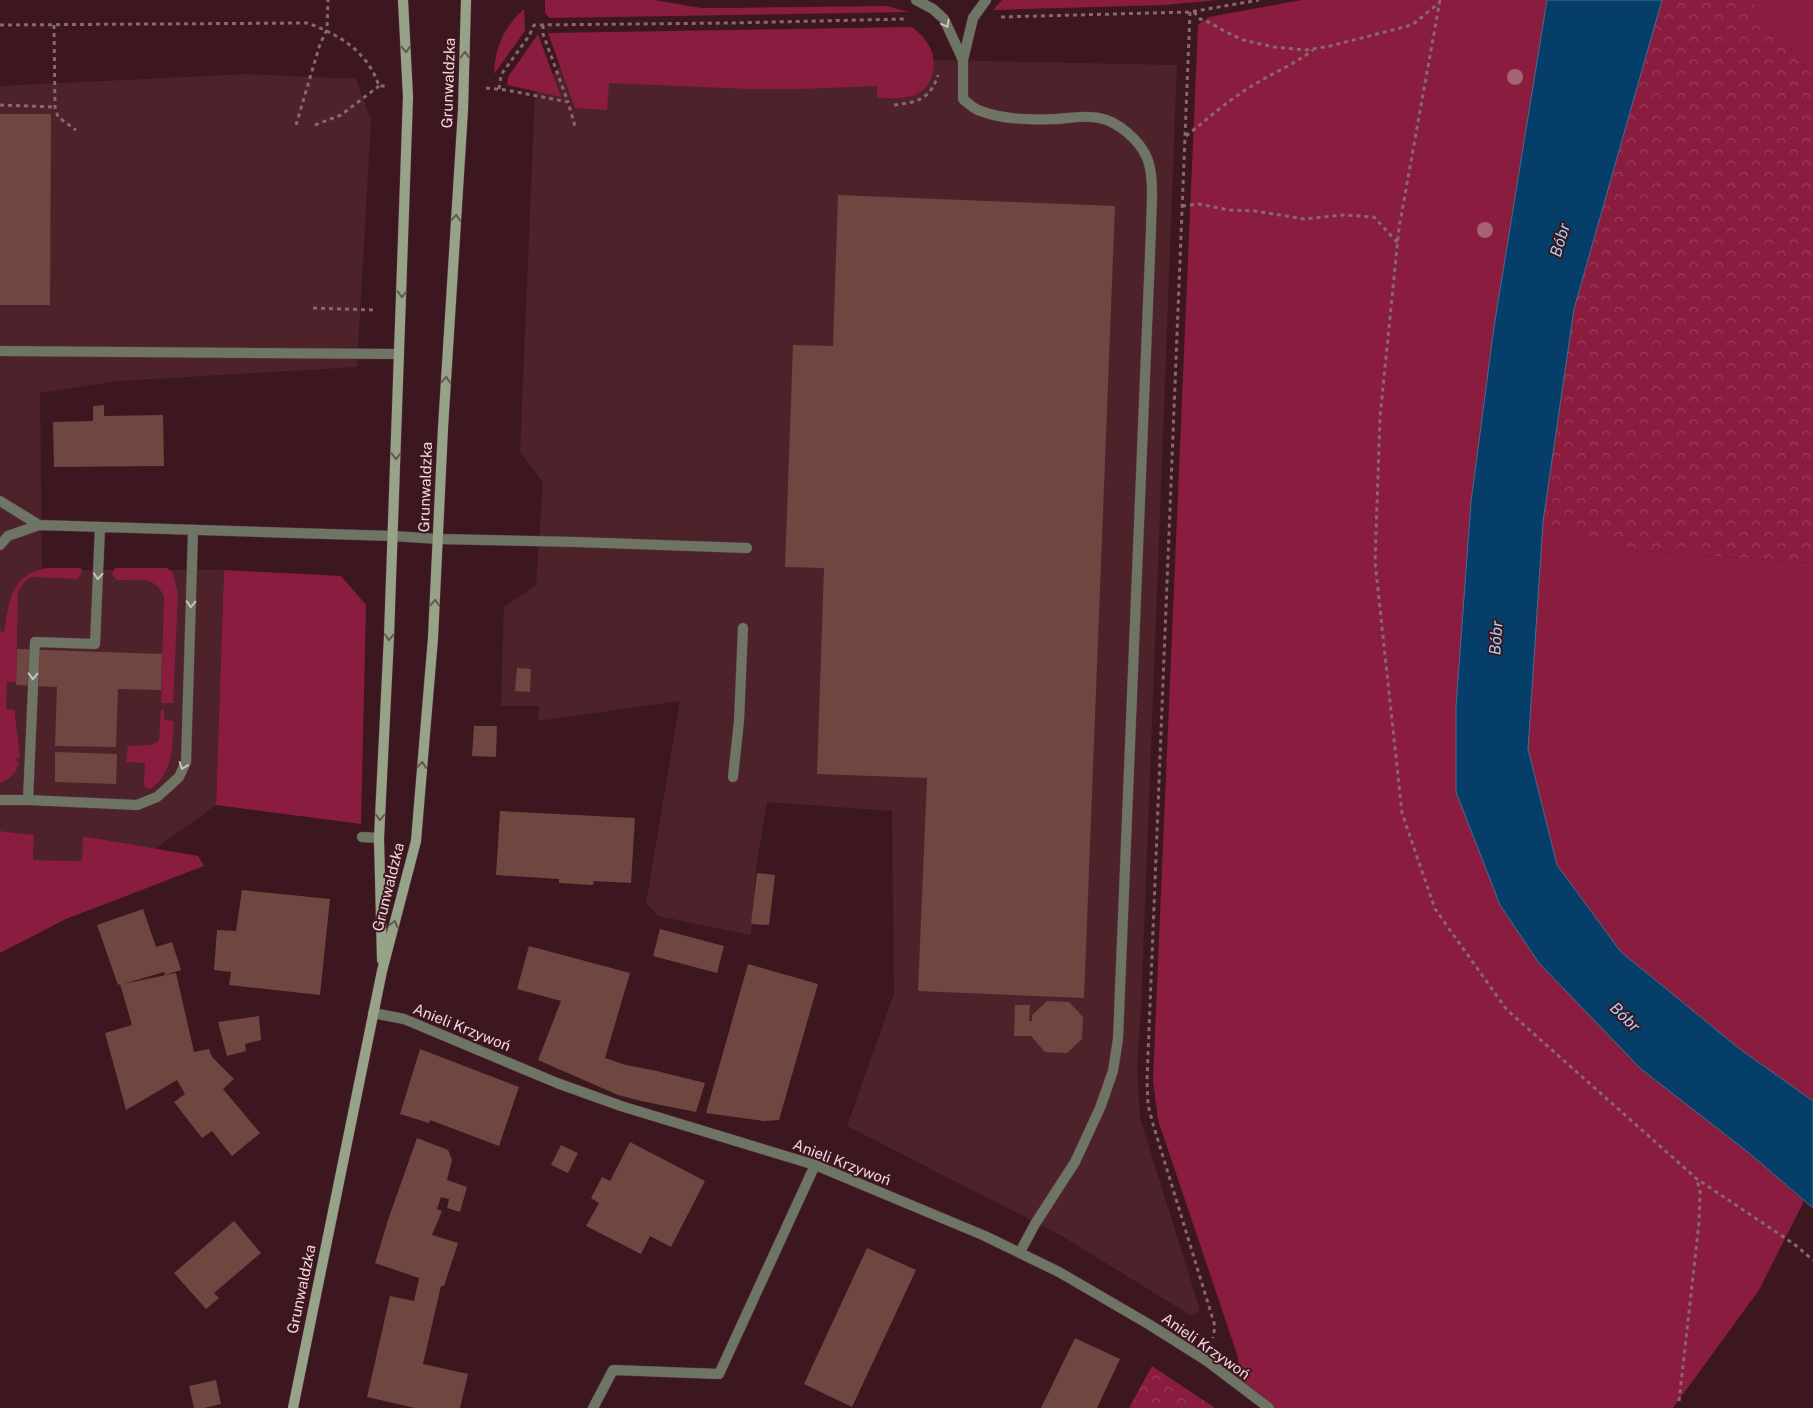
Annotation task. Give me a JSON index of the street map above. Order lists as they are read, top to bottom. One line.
{"streets":{"street":["Grunwaldzka","Anieli Krzywoń"]},"crossings":[["Grunwaldzka","Anieli Krzywoń"]],"water":["Bóbr"]}
